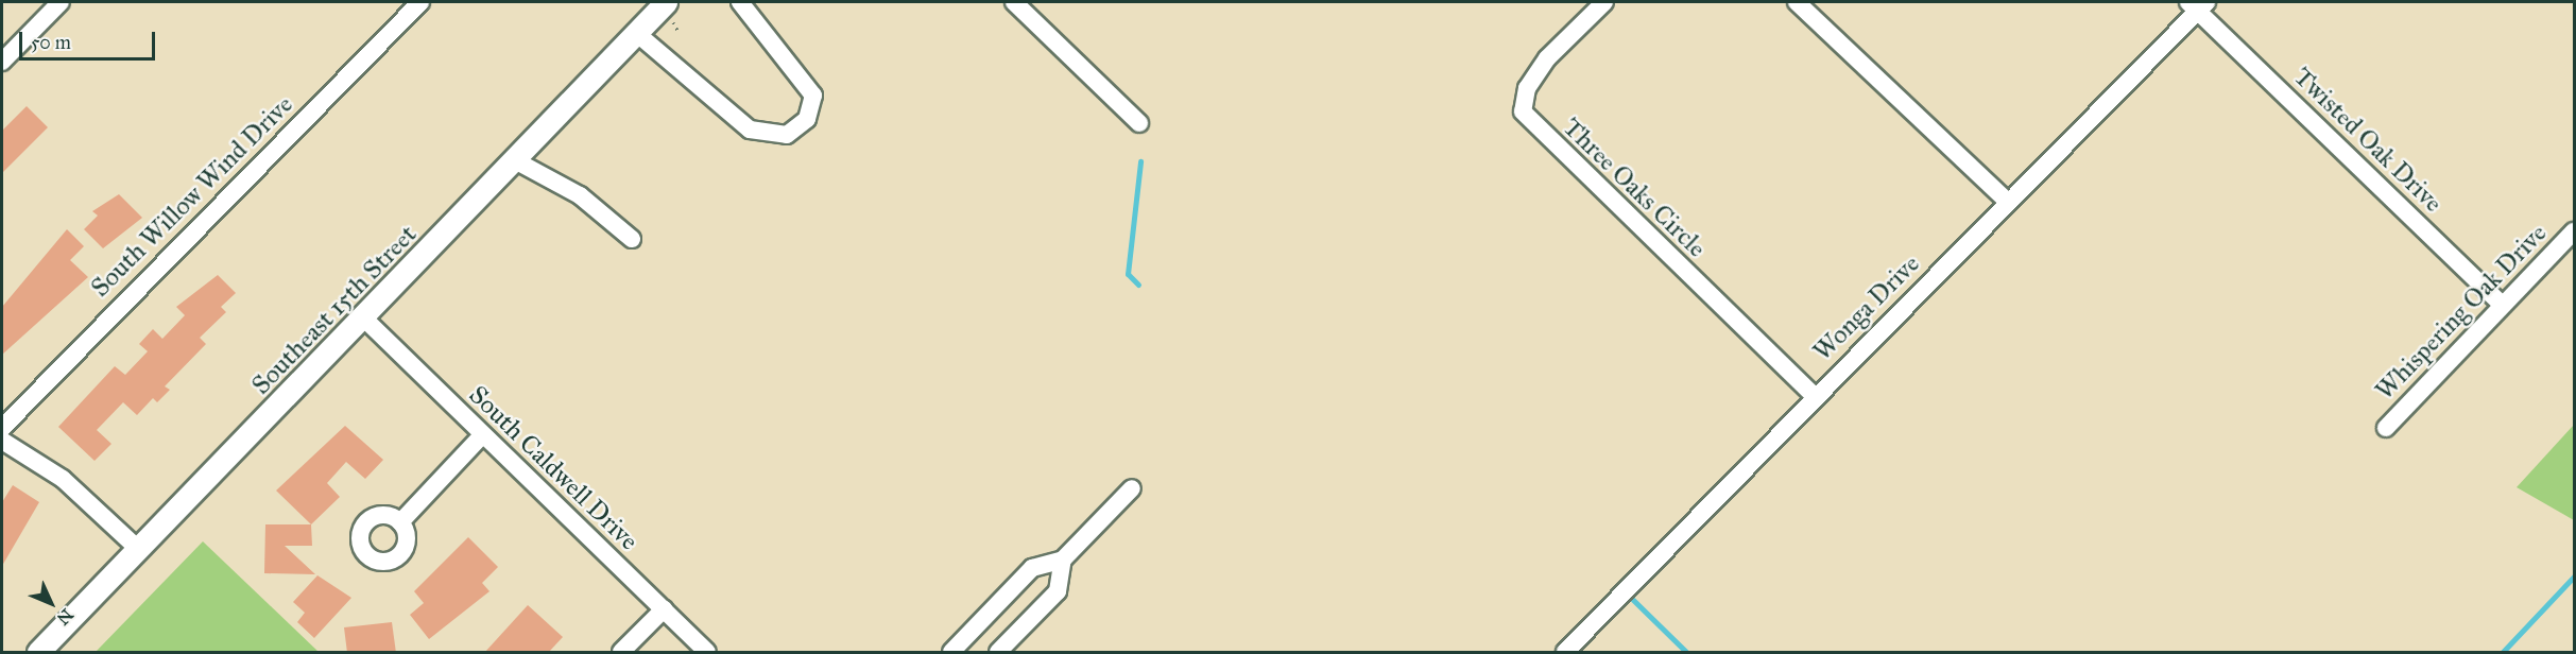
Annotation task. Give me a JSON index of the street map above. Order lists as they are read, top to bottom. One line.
{"streets":{"main road":["Southeast 15th Street"],"street":["Twisted Oak Drive","Three Oaks Circle","South Willow Wind Drive","Wonga Drive","Whispering Oak Drive","South Caldwell Drive"]},"crossings":[["Twisted Oak Drive","Wonga Drive"],["Twisted Oak Drive","Whispering Oak Drive"],["Three Oaks Circle","Wonga Drive"],["Southeast 15th Street","South Caldwell Drive"]],"scale_bar":"50 m","north":"bottom right"}
